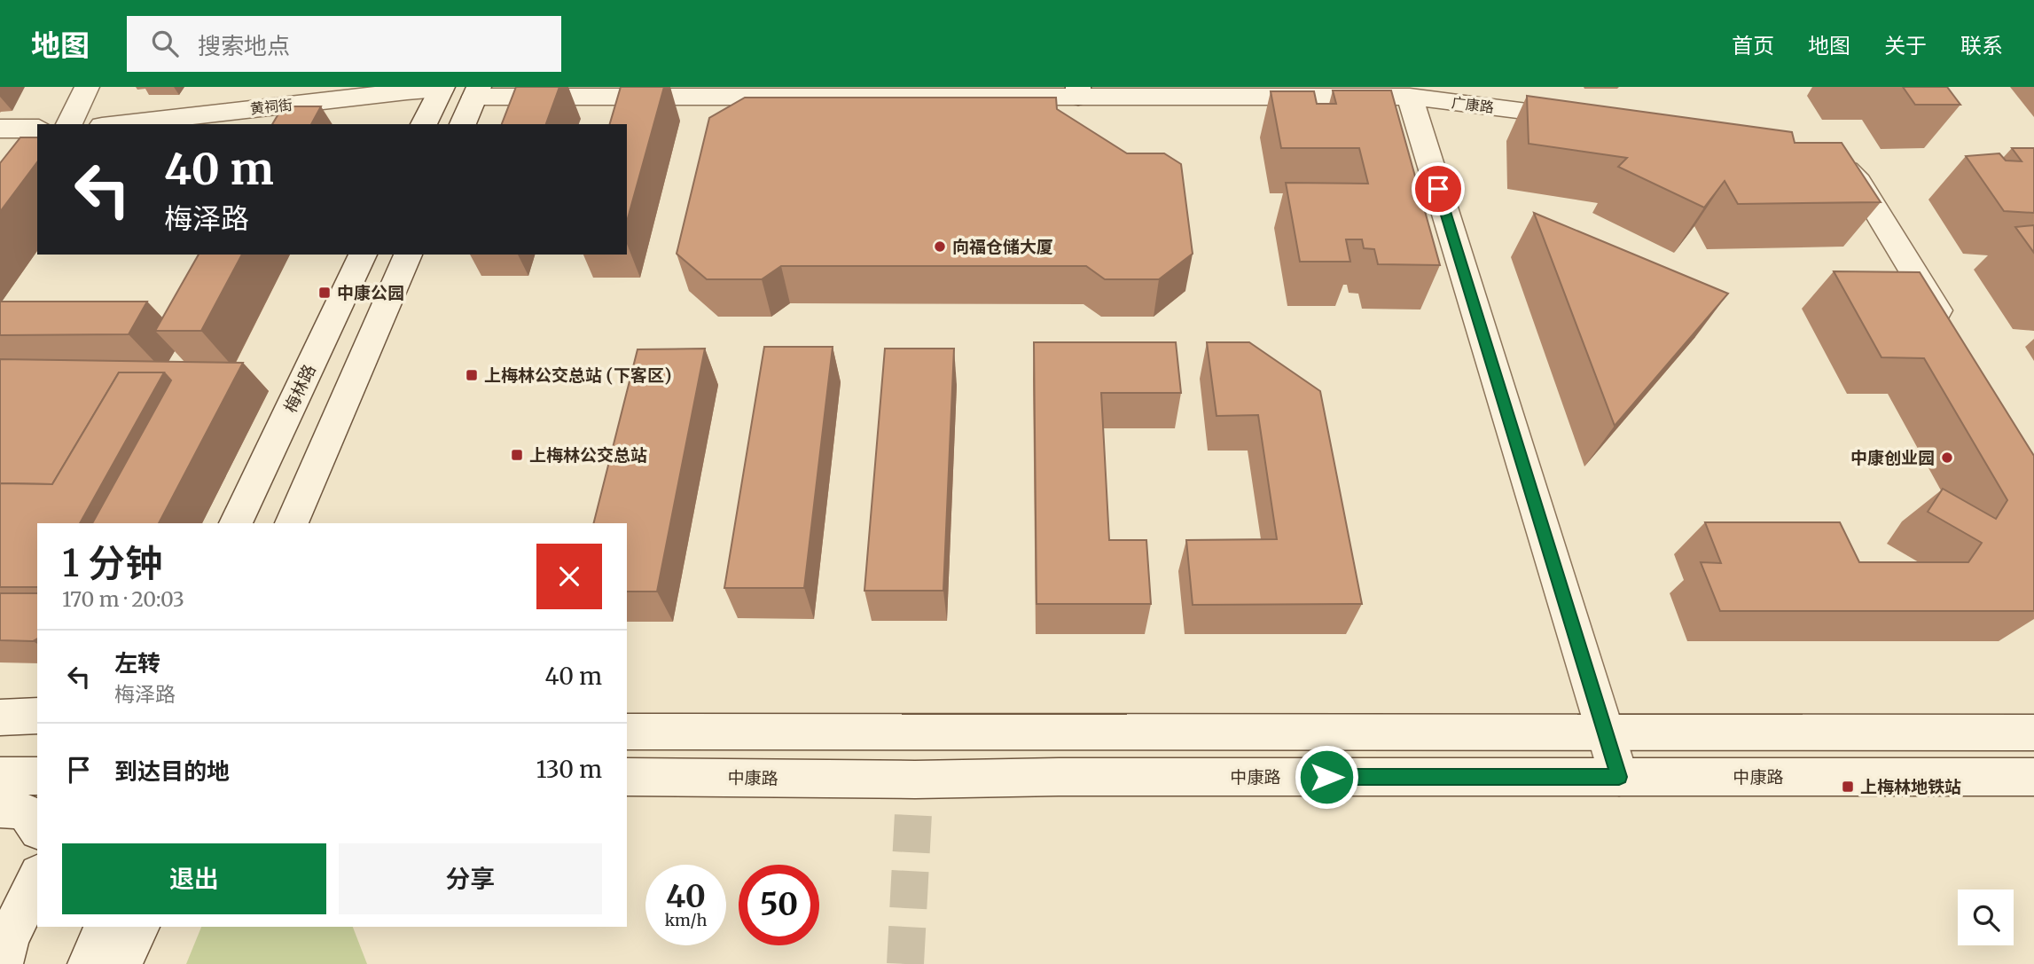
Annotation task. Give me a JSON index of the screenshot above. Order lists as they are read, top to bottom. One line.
{"streets":{"main road":["广康路","黄祠街","梅林路","中康路"]},"places":{"other":["向福仓储大厦","中康创业园"],"transit":["中康公园","上梅林公交总站 (下客区)","上梅林公交总站","上梅林地铁站"]},"page":{"header":"地图","search":"搜索地点","nav":["首页","地图","关于","联系"],"turn":["40 m","梅泽路"],"heading":["1 分钟","170 m · 20:03"],"list":[{"name":"左转","note":"梅泽路","value":"40 m"},{"name":"到达目的地","value":"130 m"}],"buttons":["退出","分享"],"speed":"40 km/h","limit":"50"}}
